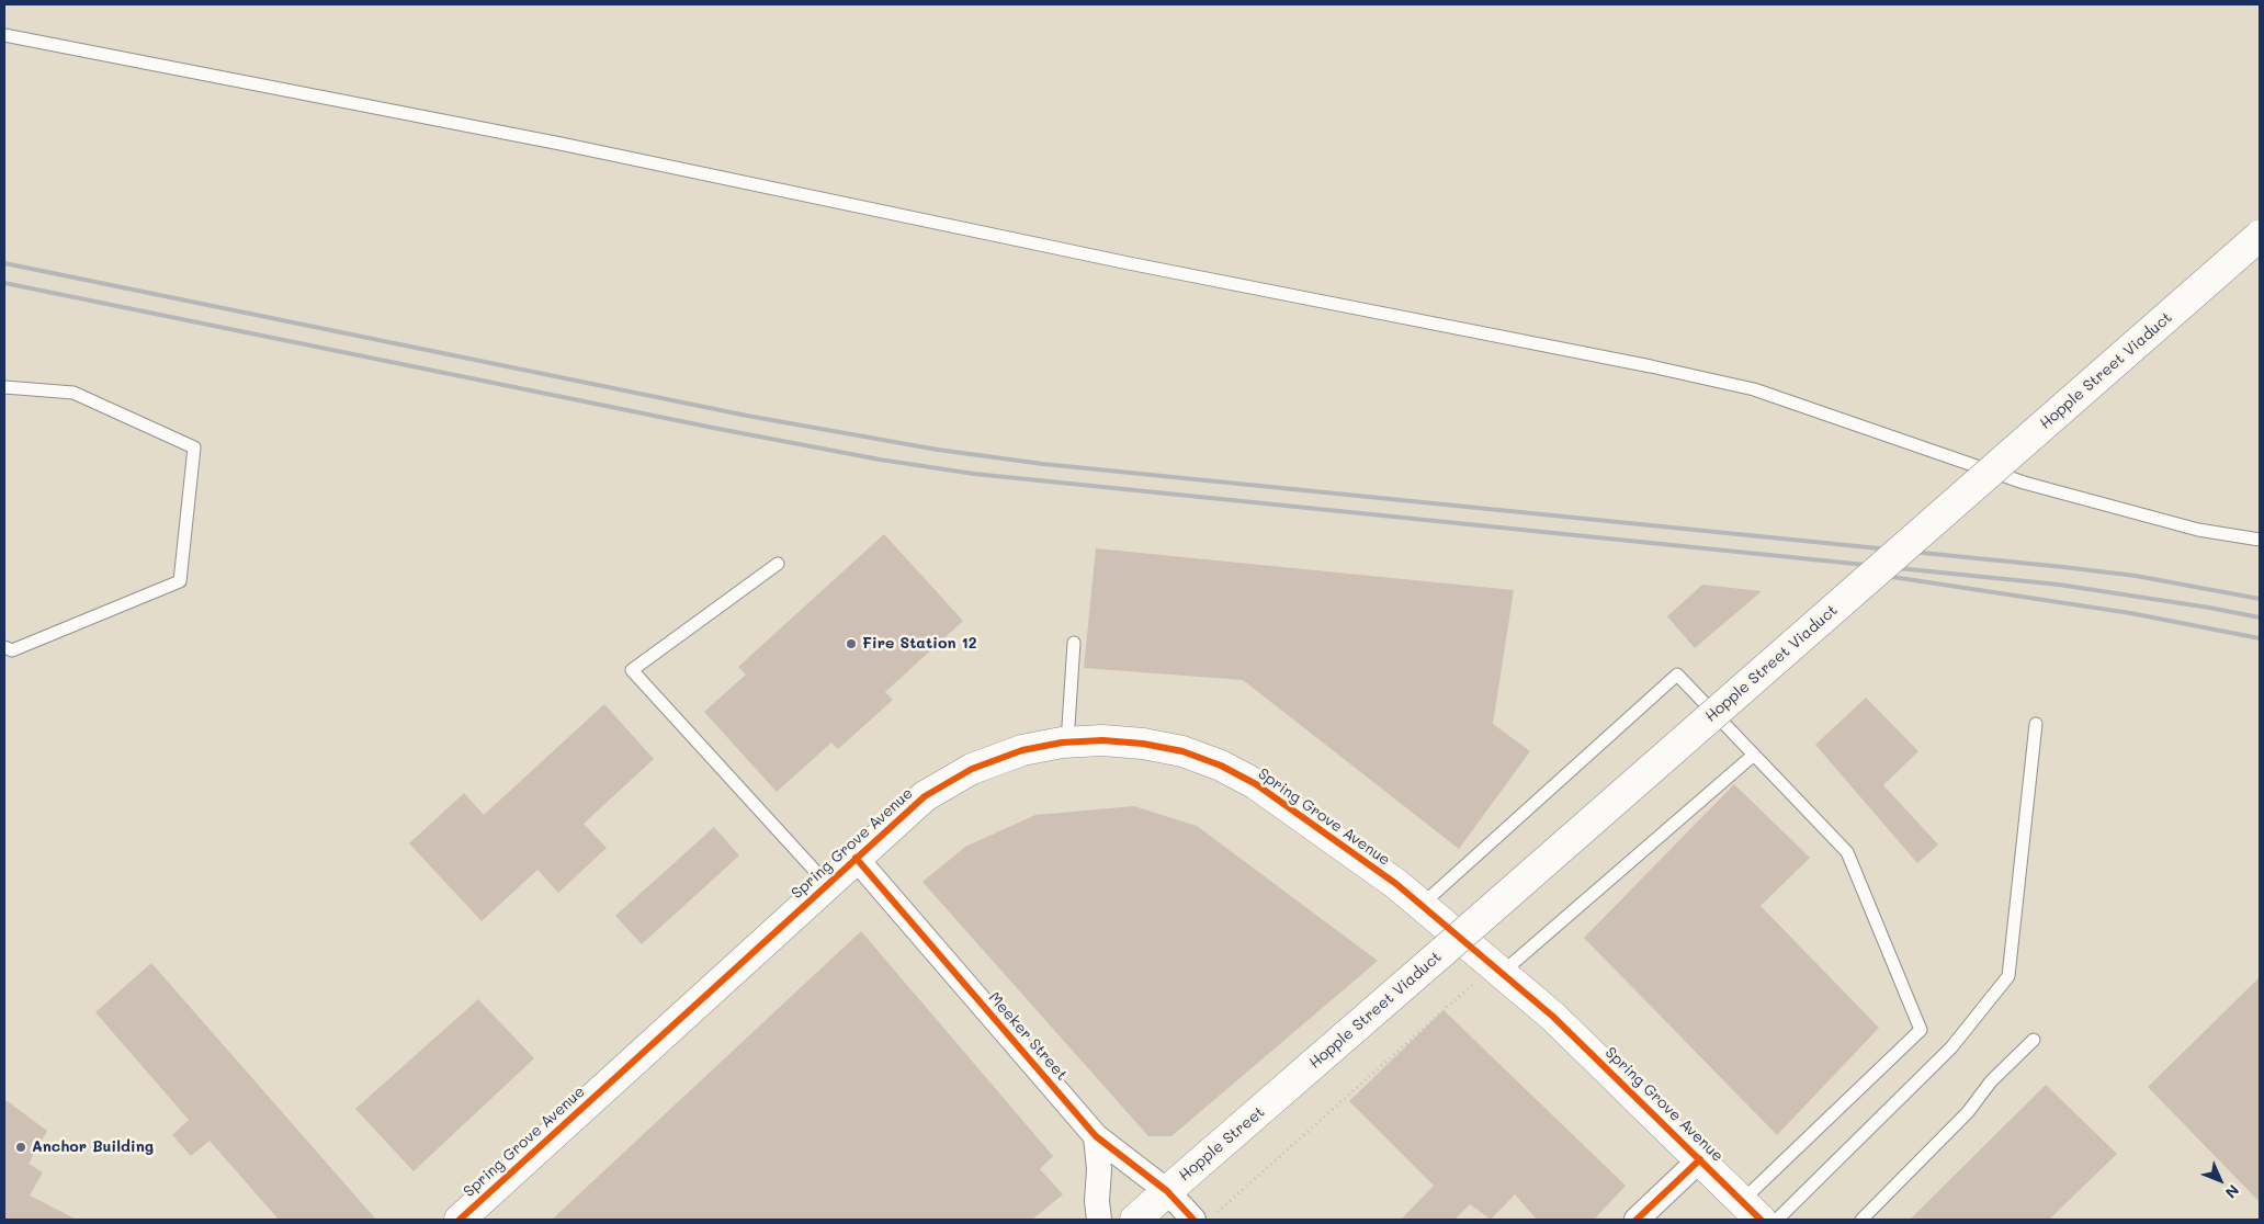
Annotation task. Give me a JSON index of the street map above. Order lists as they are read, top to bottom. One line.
{"streets":{"main road":["Hopple Street Viaduct","Spring Grove Avenue","Hopple Street"],"street":["Meeker Street"]},"crossings":[["Hopple Street Viaduct","Hopple Street"],["Spring Grove Avenue","Meeker Street"],["Meeker Street","Hopple Street"]],"places":["Fire Station 12","Anchor Building"],"north":"bottom right"}
